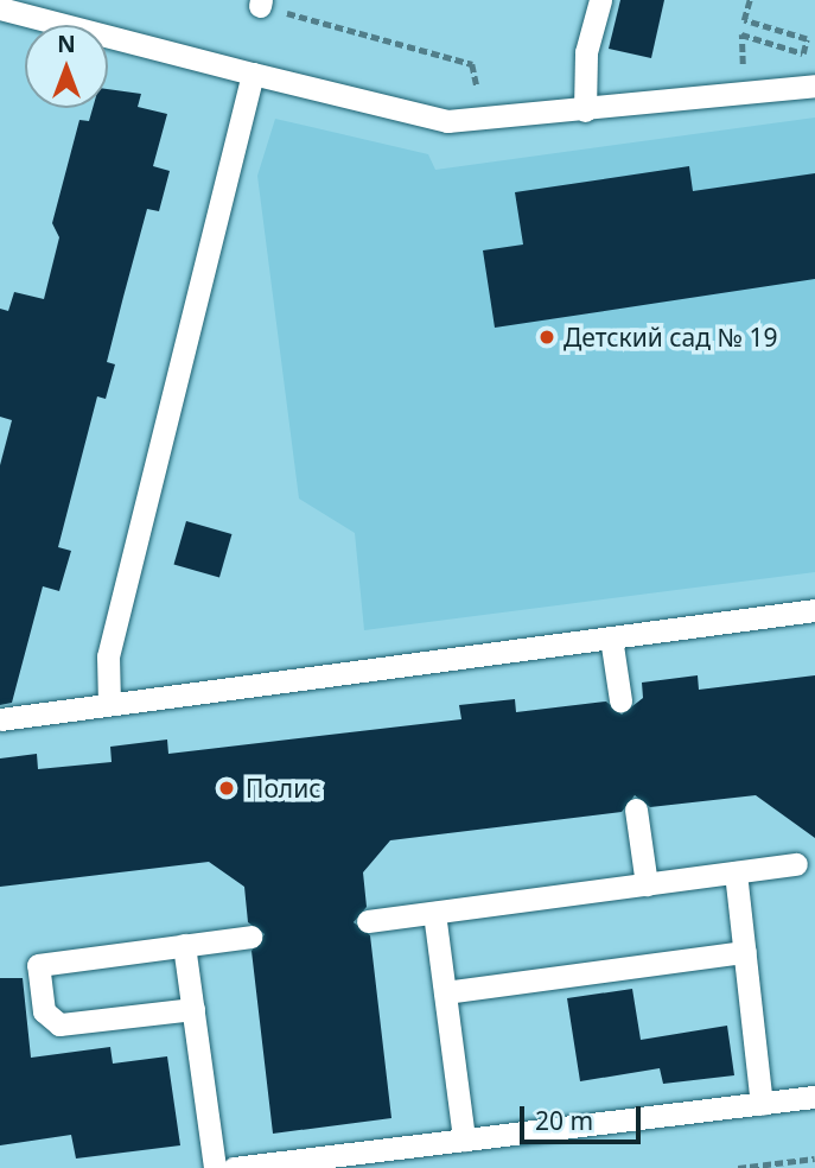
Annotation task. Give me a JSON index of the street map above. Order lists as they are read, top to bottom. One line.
{"places":["Детский сад № 19","Полис"],"scale_bar":"20 m","north":"top"}
